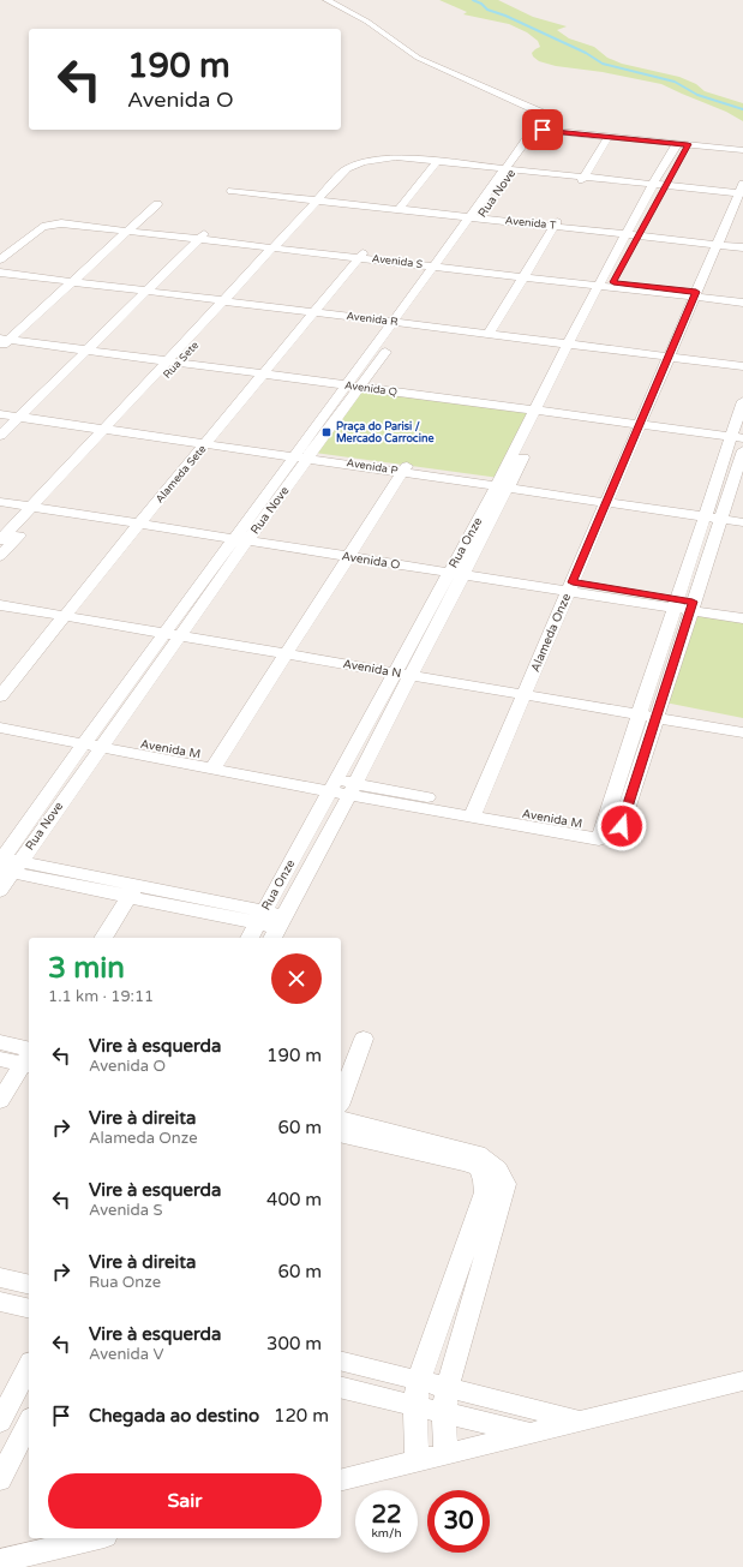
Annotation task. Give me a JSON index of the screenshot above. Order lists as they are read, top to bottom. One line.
{"streets":{"street":["Rua Nove","Avenida T","Avenida S","Avenida R","Rua Sete","Avenida Q","Avenida P","Alameda Sete","Rua Onze","Avenida O","Alameda Onze","Avenida N","Avenida M"]},"crossings":[["Rua Nove","Avenida T"],["Rua Nove","Avenida S"],["Rua Nove","Avenida R"],["Rua Nove","Avenida Q"],["Rua Nove","Avenida P"],["Rua Nove","Avenida O"],["Rua Nove","Avenida N"],["Rua Nove","Avenida M"],["Avenida T","Rua Sete"],["Avenida T","Rua Onze"],["Avenida T","Alameda Onze"],["Avenida S","Rua Sete"],["Avenida S","Alameda Sete"],["Avenida S","Rua Onze"],["Avenida S","Alameda Onze"],["Avenida R","Rua Sete"],["Avenida R","Alameda Sete"],["Avenida R","Rua Onze"],["Avenida R","Alameda Onze"],["Rua Sete","Avenida Q"],["Rua Sete","Avenida P"],["Rua Sete","Avenida O"],["Avenida Q","Alameda Sete"],["Avenida Q","Rua Onze"],["Avenida Q","Alameda Onze"],["Avenida P","Alameda Sete"],["Avenida P","Rua Onze"],["Avenida P","Alameda Onze"],["Alameda Sete","Avenida O"],["Alameda Sete","Avenida N"],["Rua Onze","Avenida O"],["Rua Onze","Avenida N"],["Rua Onze","Avenida M"],["Avenida O","Alameda Onze"],["Alameda Onze","Avenida N"],["Alameda Onze","Avenida M"]],"places":{"transit":["Praça do Parisi / Mercado Carrocine"]},"page":{"turn":["190 m","Avenida O"],"heading":["3 min","1.1 km · 19:11"],"list":[{"name":"Vire à esquerda","note":"Avenida O","value":"190 m"},{"name":"Vire à direita","note":"Alameda Onze","value":"60 m"},{"name":"Vire à esquerda","note":"Avenida S","value":"400 m"},{"name":"Vire à direita","note":"Rua Onze","value":"60 m"},{"name":"Vire à esquerda","note":"Avenida V","value":"300 m"},{"name":"Chegada ao destino","value":"120 m"}],"buttons":"Sair","speed":"22 km/h","limit":"30"}}
